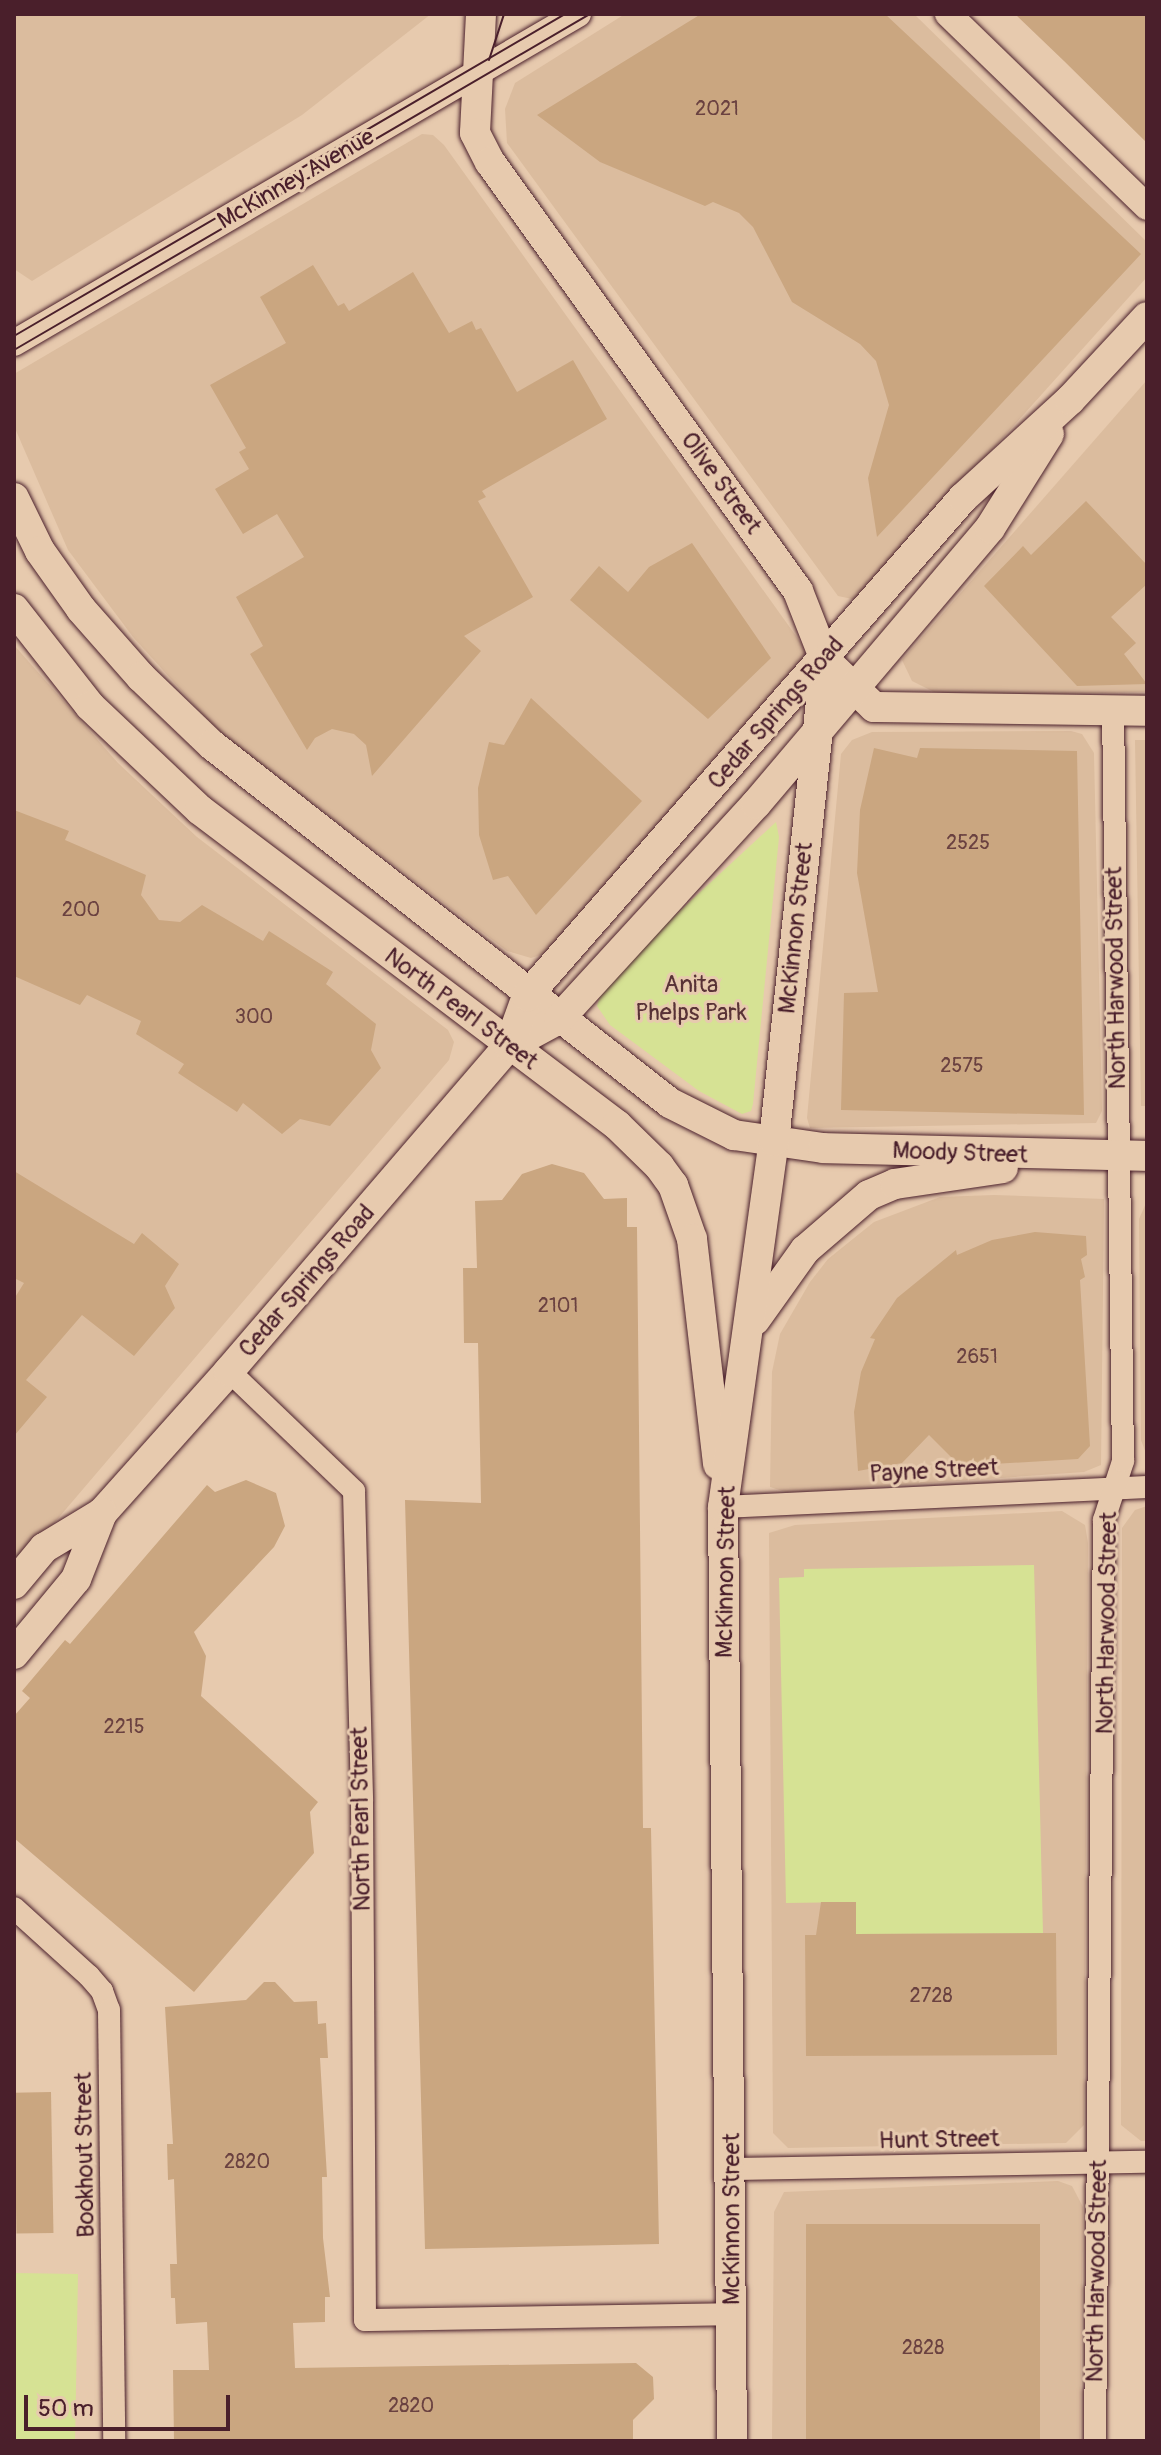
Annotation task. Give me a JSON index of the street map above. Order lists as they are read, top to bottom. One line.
{"streets":{"main road":["Olive Street","Cedar Springs Road","McKinnon Street","North Pearl Street","Moody Street"],"street":["McKinney Avenue","North Harwood Street","Payne Street","Hunt Street","Bookhout Street"]},"crossings":[["McKinney Avenue","Olive Street"],["Olive Street","Cedar Springs Road"],["Olive Street","McKinnon Street"],["Cedar Springs Road","McKinnon Street"],["Cedar Springs Road","North Pearl Street"],["McKinnon Street","North Pearl Street"],["McKinnon Street","Moody Street"],["McKinnon Street","Payne Street"],["McKinnon Street","Hunt Street"],["North Harwood Street","Moody Street"],["North Harwood Street","Payne Street"],["North Harwood Street","Hunt Street"],["North Pearl Street","Payne Street"]],"parks":["Anita Phelps Park"],"house_numbers":["2021","2525","200","300","2575","2101","2651","2215","2728","2820","2828","2820"],"scale_bar":"50 m"}
